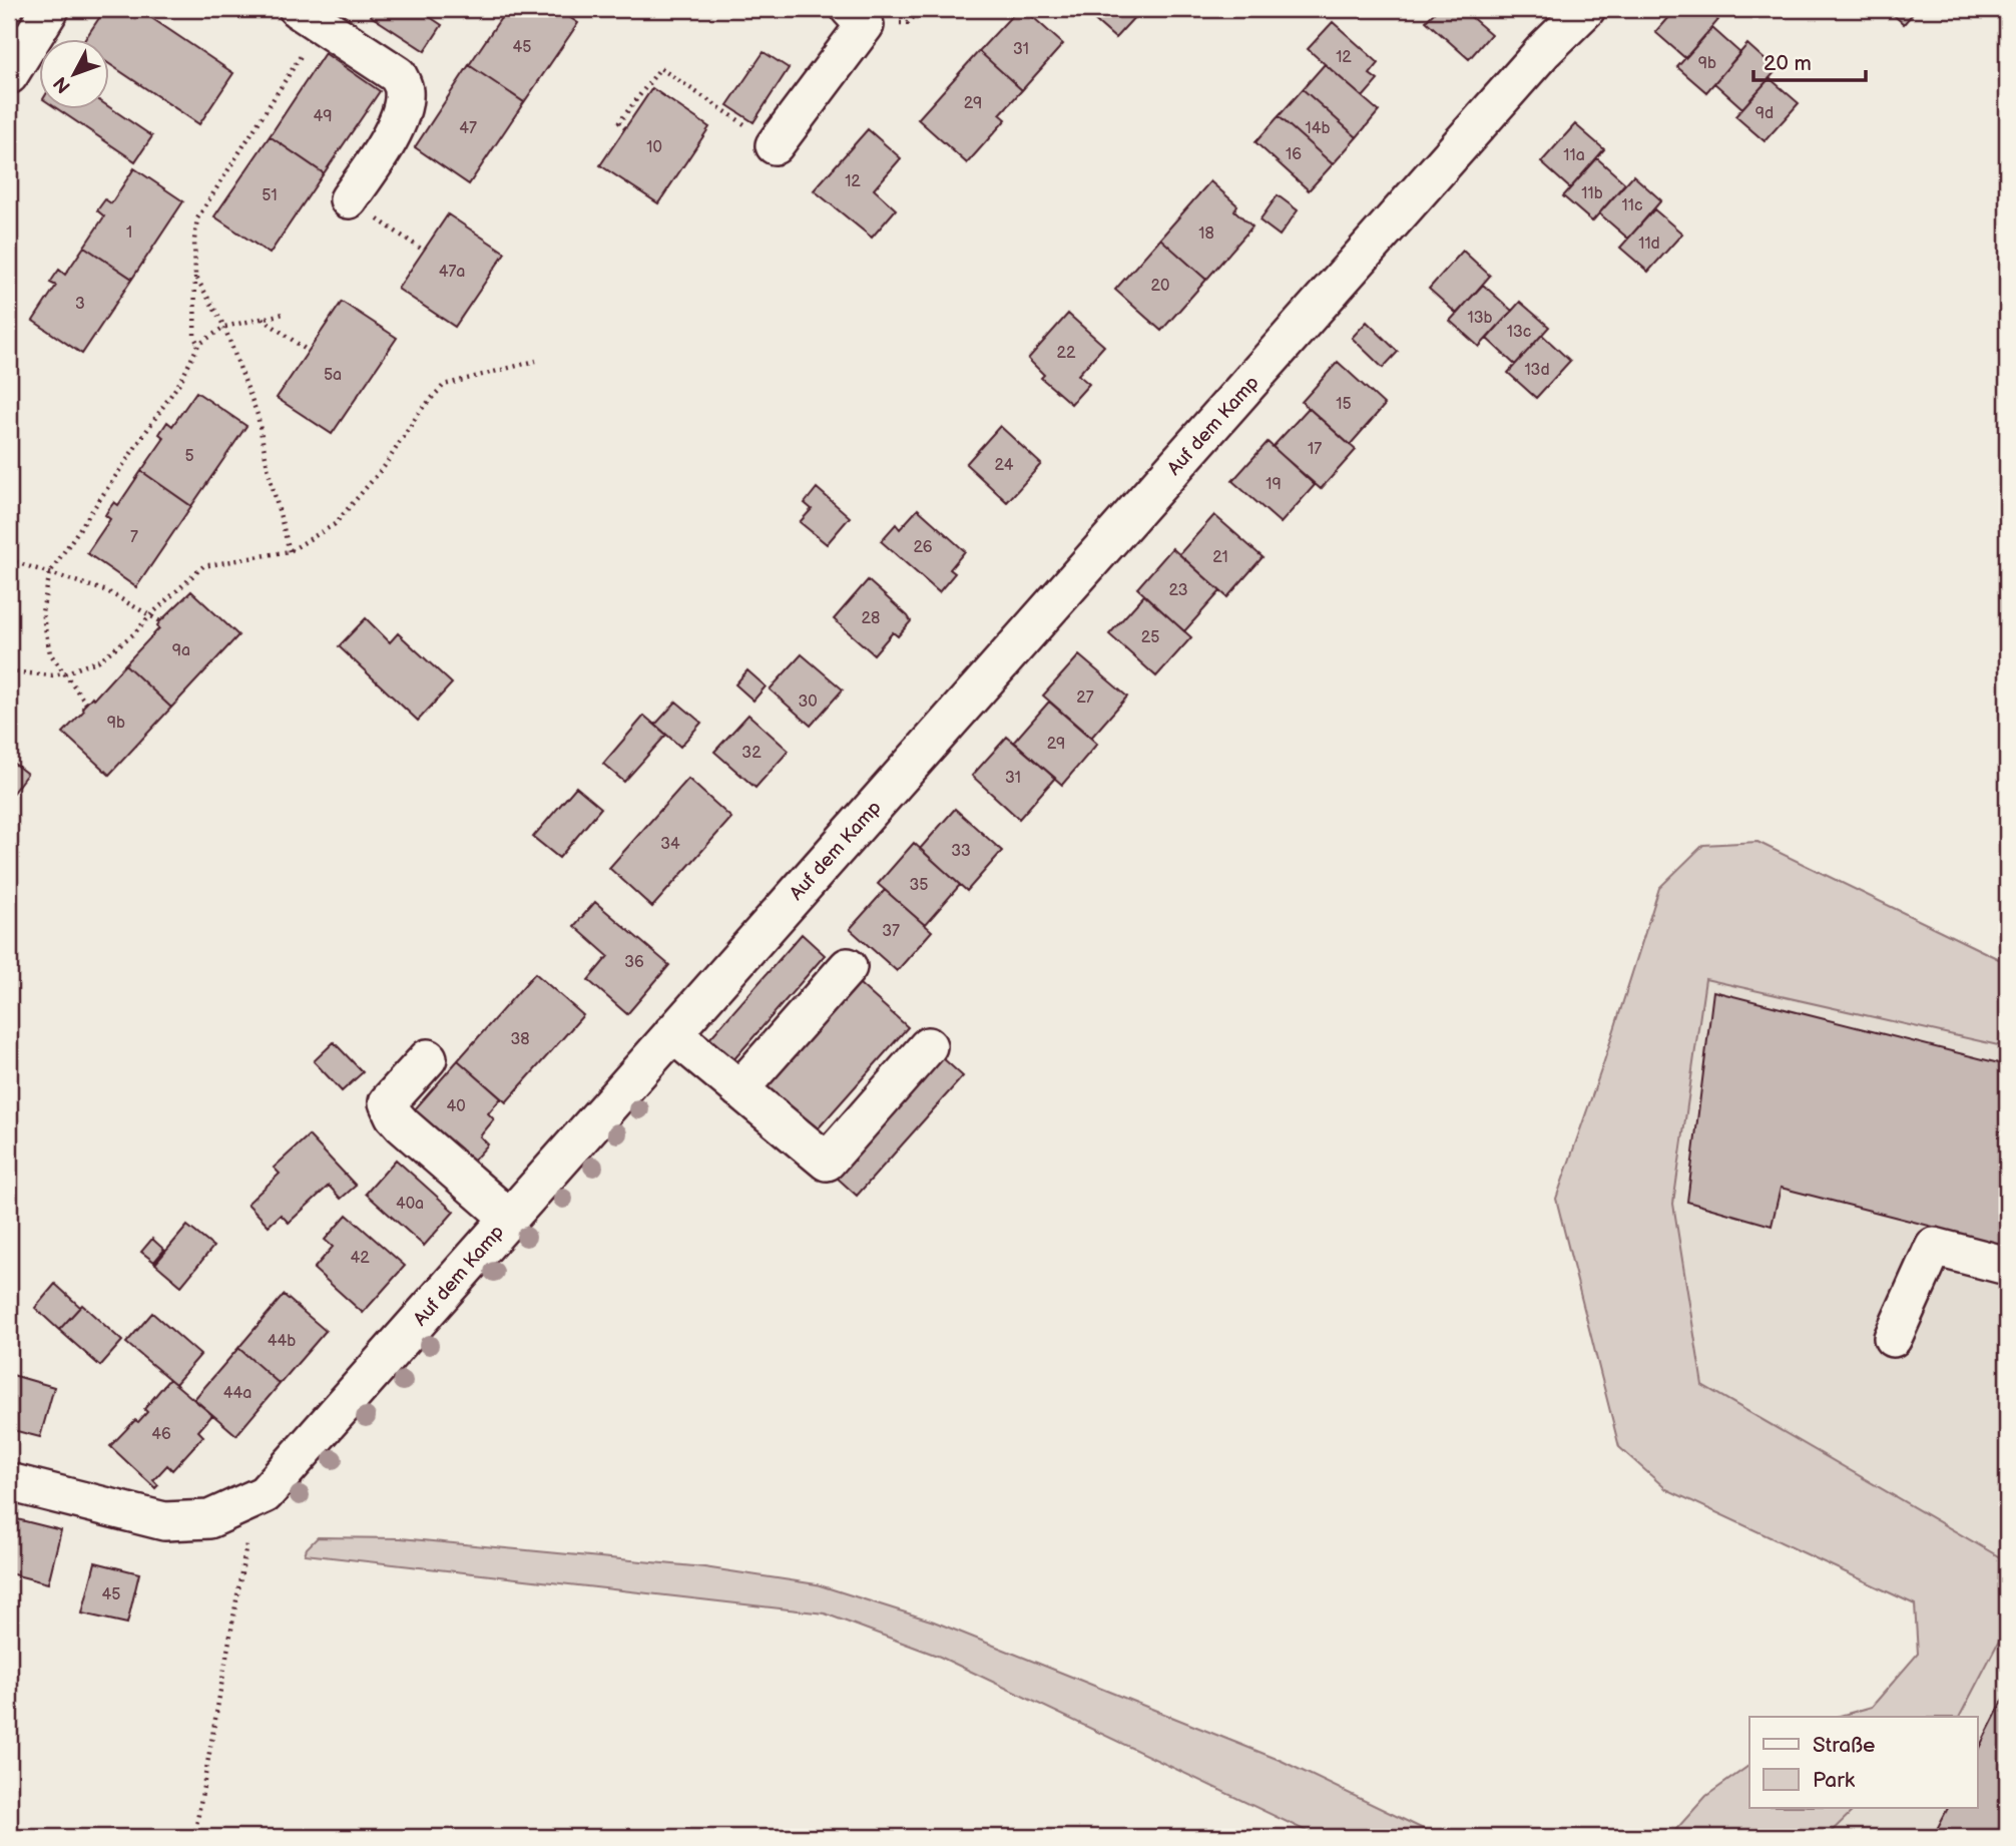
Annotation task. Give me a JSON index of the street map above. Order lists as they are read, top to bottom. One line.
{"streets":{"street":["Auf dem Kamp"]},"house_numbers":["45","31","12","9b","29","9d","49","47","14b","10","16","11a","12","11b","51","11c","1","18","11d","47a","20","3","13b","13c","22","13d","5a","15","17","5","24","19","7","26","21","23","28","25","9a","27","30","9b","29","32","31","34","33","35","37","36","38","40","40a","42","44b","44a","46","45"],"legend":["Straße","Park"],"scale_bar":"20 m","north":"bottom left"}
